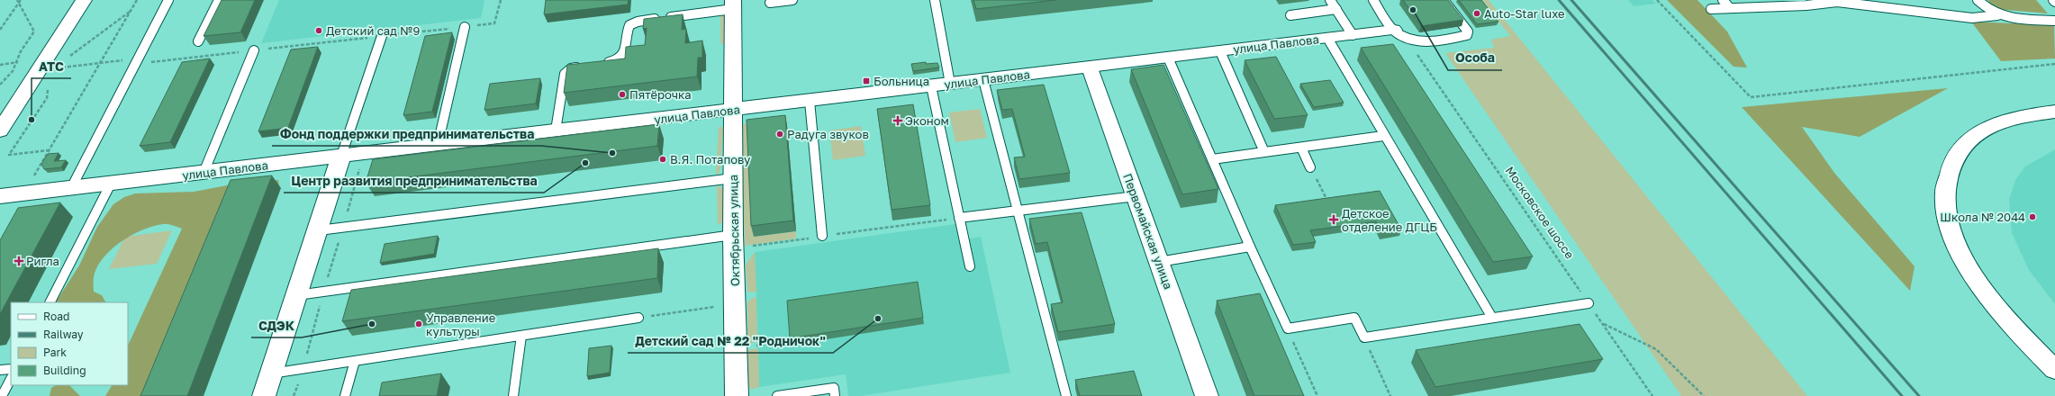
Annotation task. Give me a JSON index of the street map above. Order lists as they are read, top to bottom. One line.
{"streets":{"main road":["улица Павлова","Октябрьская улица","Первомайская улица"],"path":["Московское шоссе"]},"crossings":[["улица Павлова","Октябрьская улица"],["улица Павлова","Первомайская улица"]],"places":{"other":["Особа","Auto-Star luxe","Детский сад №9","Пятёрочка","АТС","Радуга звуков","Фонд поддержки предпринимательства","В.Я. Потапову","Центр развития предпринимательства","Школа № 2044","Детский сад № 22 \"Родничок\"","СДЭК","Управление культуры"],"transit":["Больница"],"health":["Эконом","Детское отделение ДГЦБ","Ригла"]},"legend":["Road","Railway","Park","Building"]}
